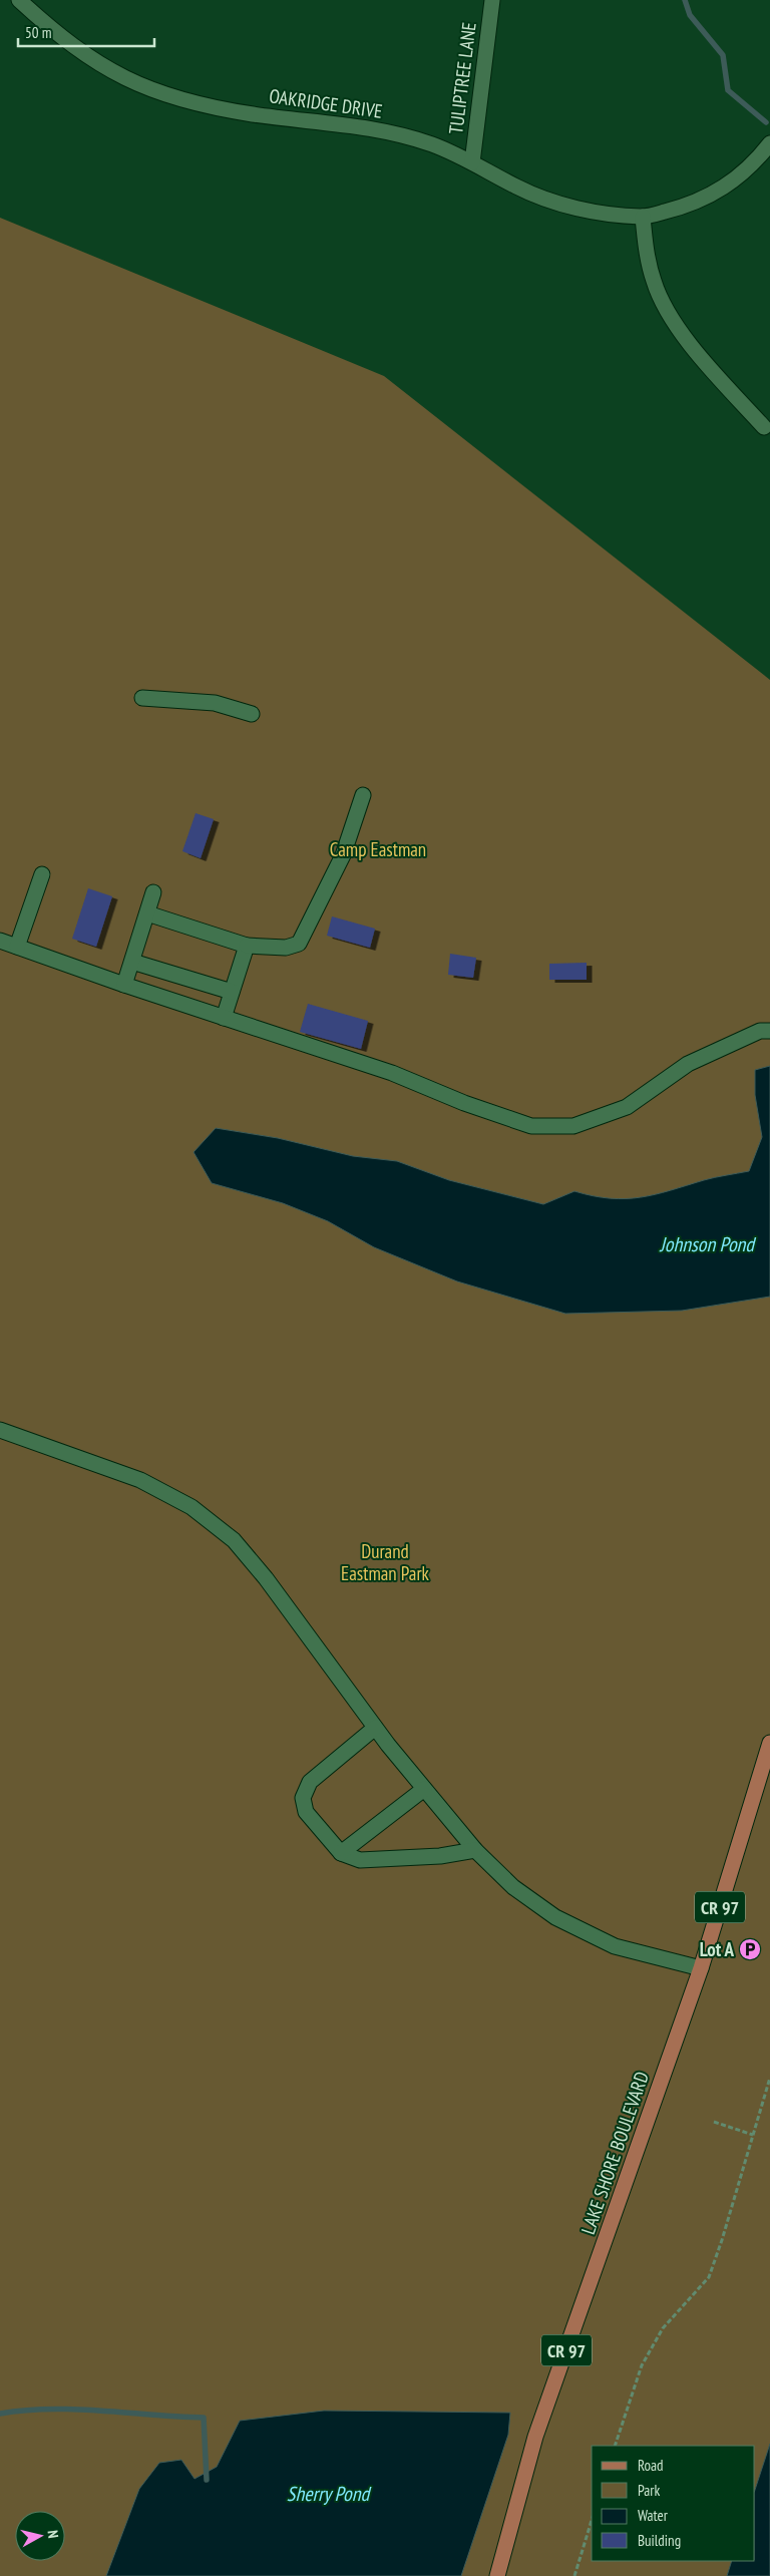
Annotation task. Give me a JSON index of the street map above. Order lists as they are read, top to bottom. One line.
{"streets":{"main road":["CR 97","LAKE SHORE BOULEVARD"],"street":["TULIPTREE LANE","OAKRIDGE DRIVE"]},"crossings":[["TULIPTREE LANE","OAKRIDGE DRIVE"]],"water":["Johnson Pond","Sherry Pond"],"parks":["Camp Eastman","Durand Eastman Park"],"places":{"parking":["Lot A"]},"legend":["Road","Park","Water","Building"],"scale_bar":"50 m","north":"right"}
